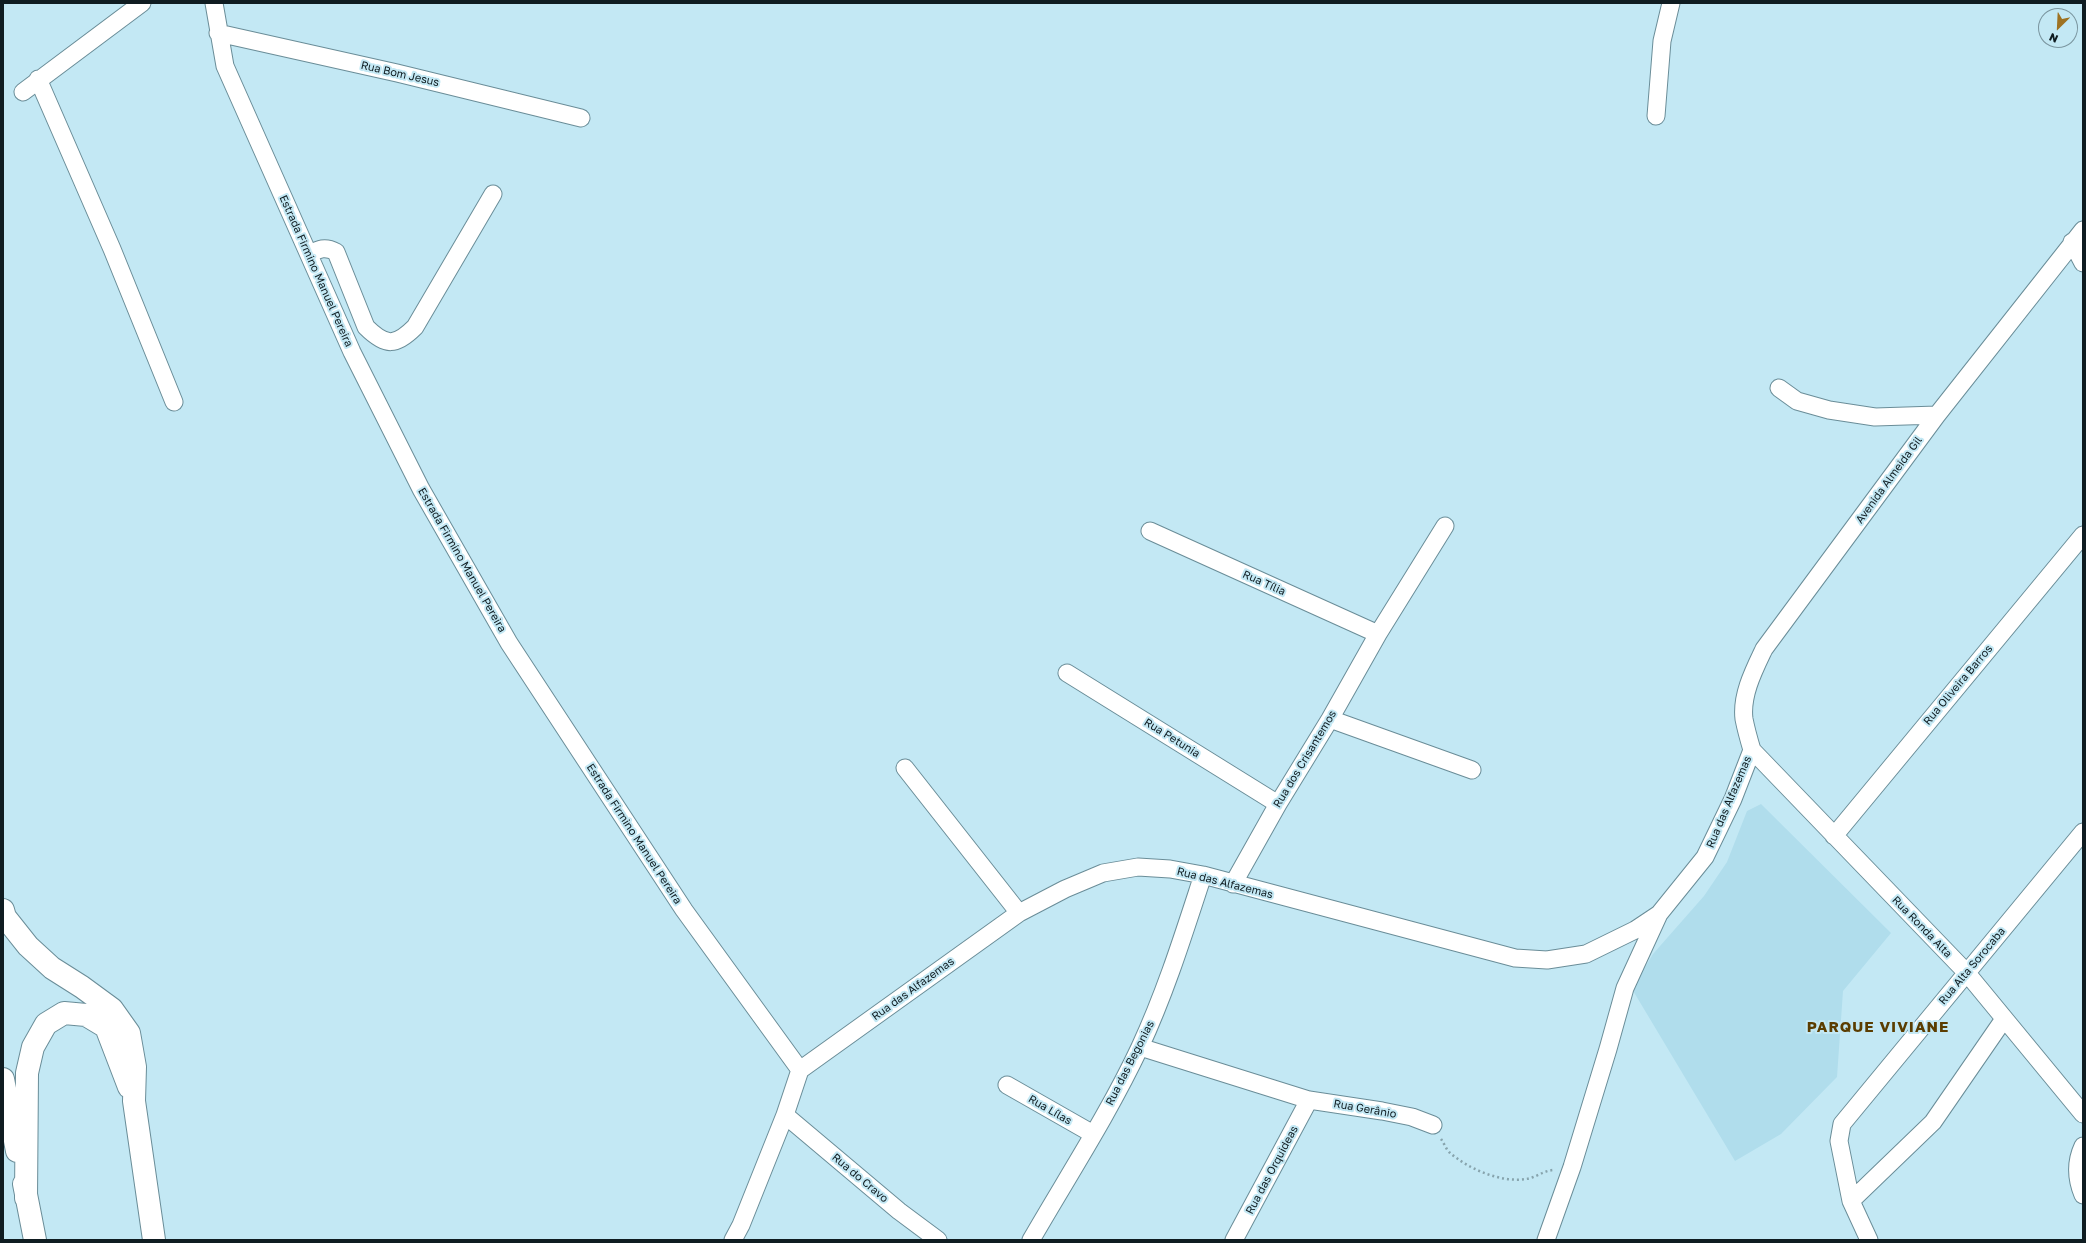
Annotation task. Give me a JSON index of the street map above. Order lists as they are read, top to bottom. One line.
{"streets":{"street":["Rua Bom Jesus","Estrada Firmino Manuel Pereira","Avenida Almeida Gil","Rua Tília","Rua Oliveira Barros","Rua Petunia","Rua dos Crisantemos","Rua das Alfazemas","Rua Ronda Alta","Rua Alta Sorocaba","Rua das Begonias","Rua Gerânio","Rua Lílas","Rua das Orquideas","Rua do Cravo"]},"crossings":[["Rua Bom Jesus","Estrada Firmino Manuel Pereira"],["Estrada Firmino Manuel Pereira","Rua das Alfazemas"],["Avenida Almeida Gil","Rua das Alfazemas"],["Avenida Almeida Gil","Rua Ronda Alta"],["Rua Tília","Rua dos Crisantemos"],["Rua Oliveira Barros","Rua Ronda Alta"],["Rua Petunia","Rua dos Crisantemos"],["Rua dos Crisantemos","Rua das Alfazemas"],["Rua das Alfazemas","Rua Ronda Alta"],["Rua das Alfazemas","Rua das Begonias"],["Rua Ronda Alta","Rua Alta Sorocaba"],["Rua das Begonias","Rua Gerânio"],["Rua das Begonias","Rua Lílas"],["Rua Gerânio","Rua das Orquideas"]],"districts":["PARQUE VIVIANE"],"north":"bottom left"}
